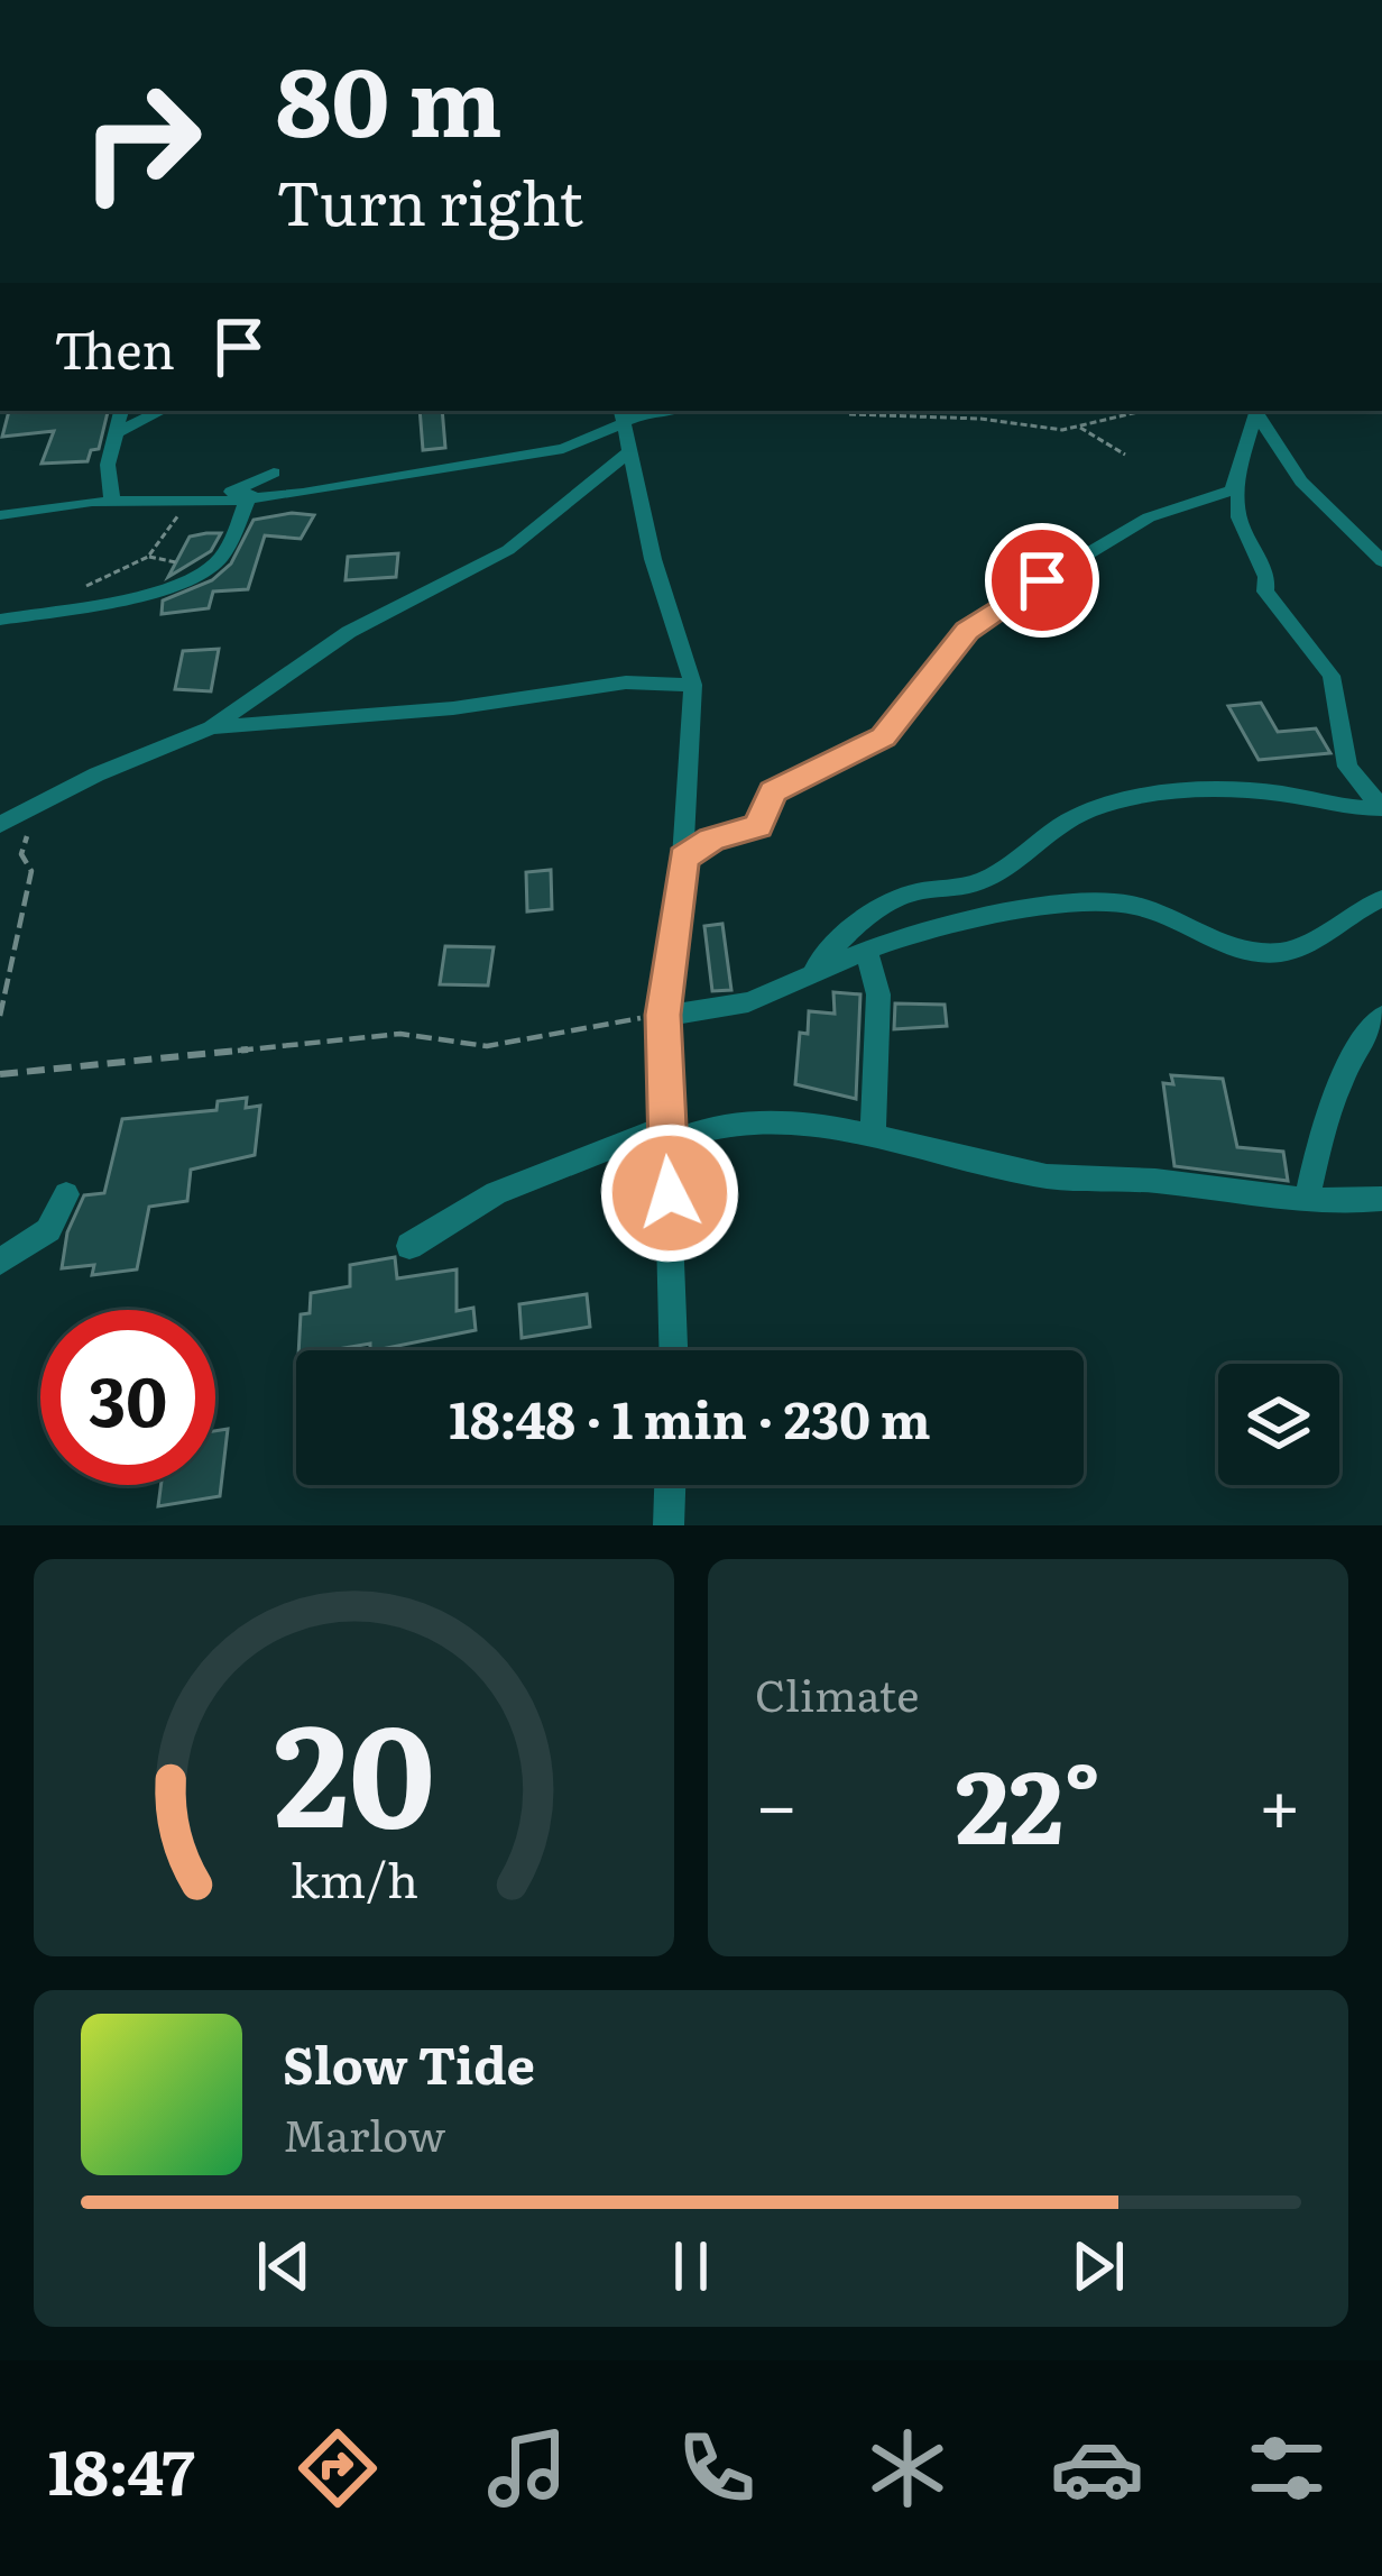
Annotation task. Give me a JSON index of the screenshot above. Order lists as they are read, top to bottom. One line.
{"page":{"turn":["80 m","Turn right"],"then":"Then","limit":"30","trip":"18:48 · 1 min · 230 m","tile":"Climate","heat":["−","22°","+"],"song":["Slow Tide","Marlow"],"tabs":"18:47","gauge":["20","km/h"]}}
